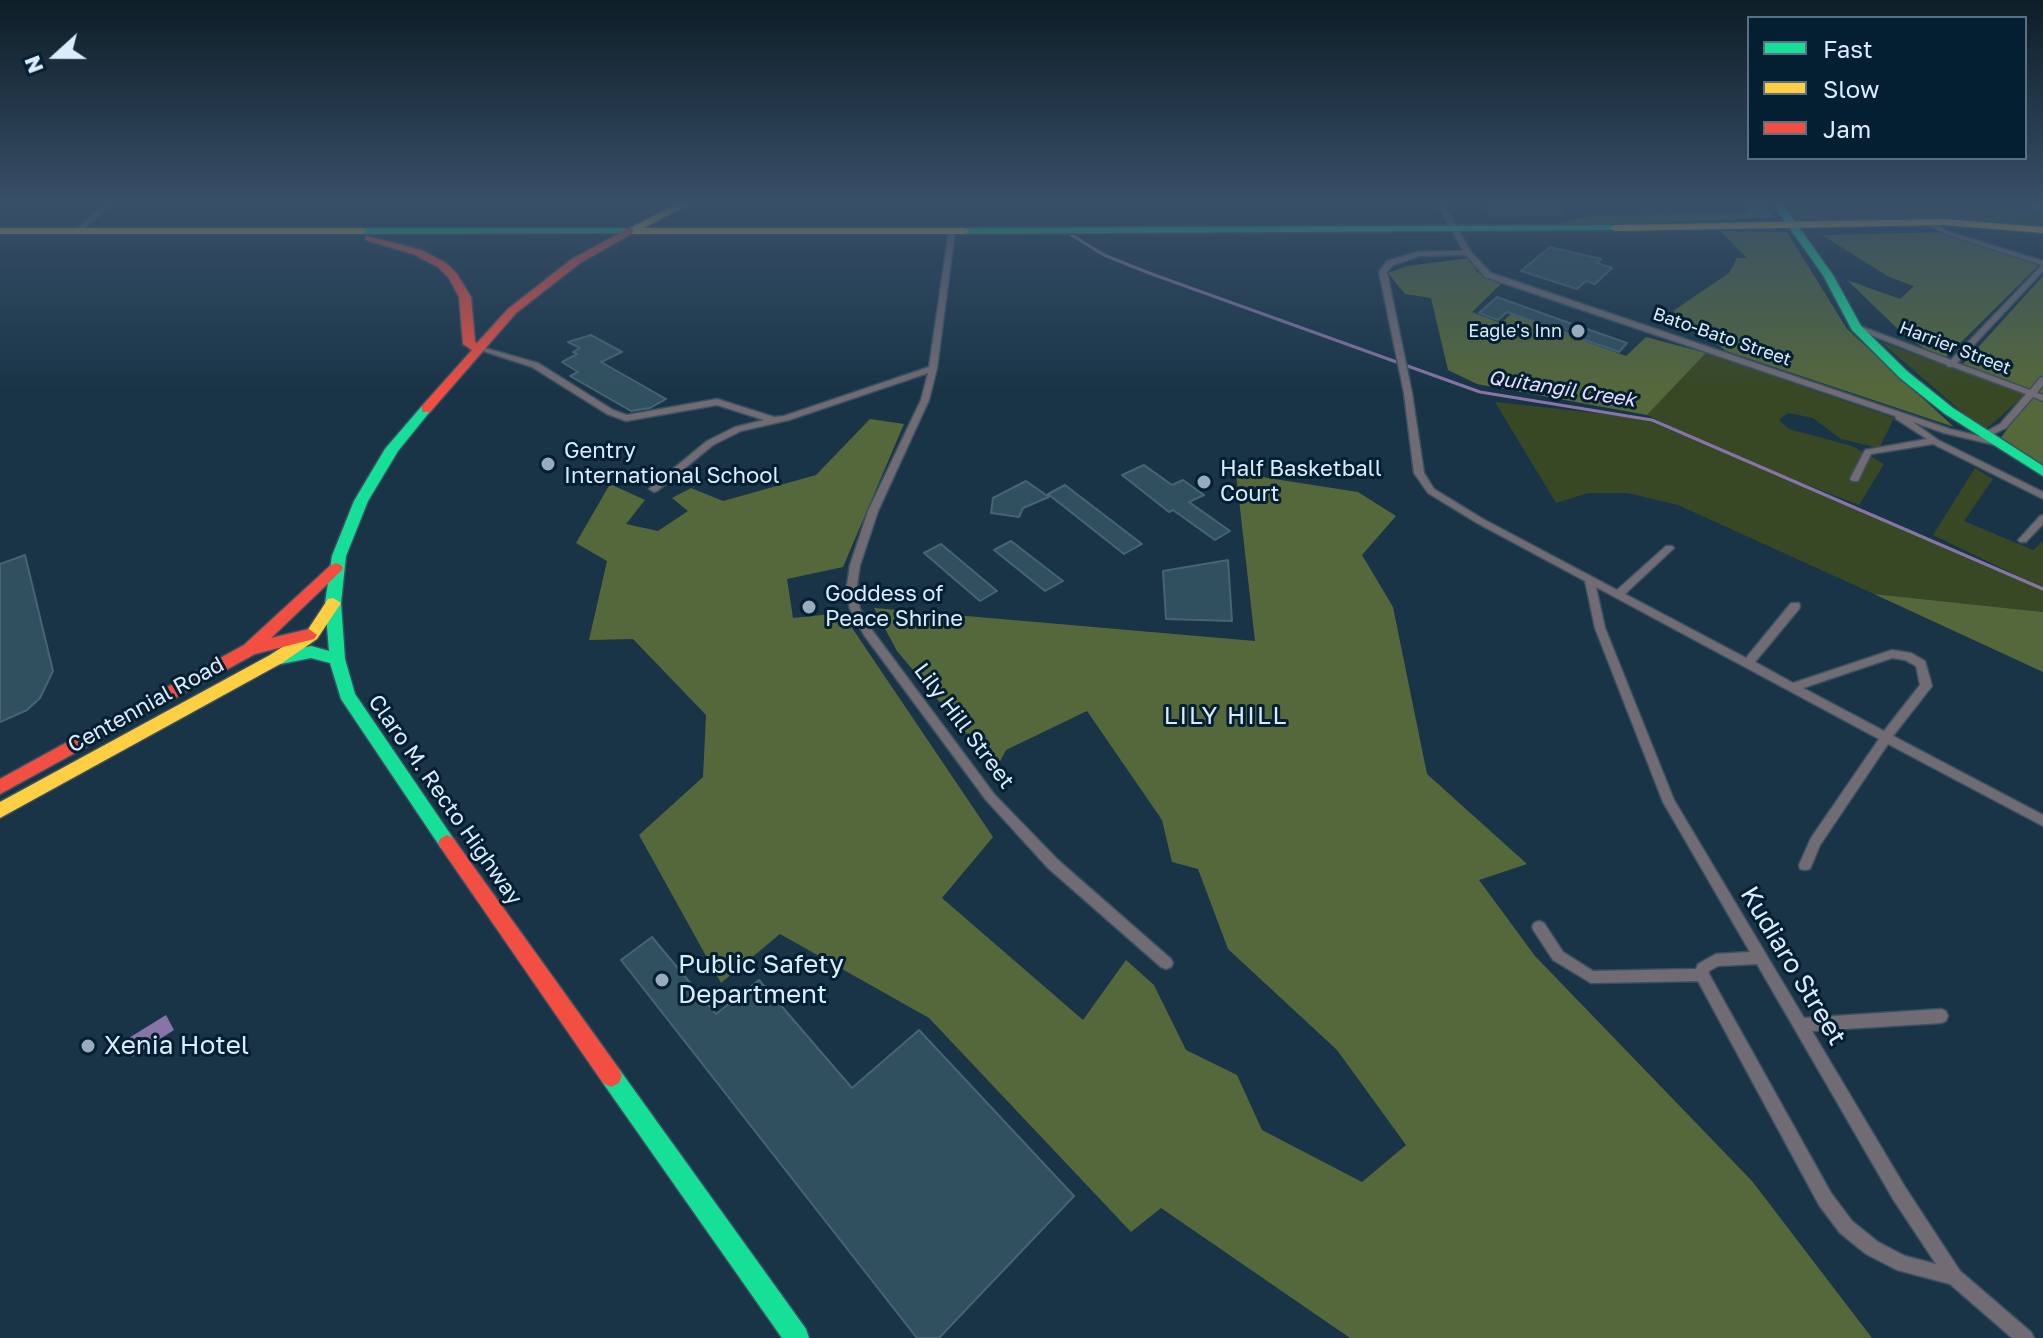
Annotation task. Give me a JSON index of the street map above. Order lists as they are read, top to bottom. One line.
{"streets":{"main road":["Centennial Road","Claro M. Recto Highway"],"street":["Bato-Bato Street","Harrier Street","Lily Hill Street","Kudiaro Street"]},"crossings":[["Centennial Road","Claro M. Recto Highway"]],"districts":["LILY HILL"],"water":["Quitangil Creek"],"places":["Eagle's Inn","Gentry International School","Half Basketball Court","Goddess of Peace Shrine","Public Safety Department","Xenia Hotel"],"legend":["Fast","Slow","Jam"],"north":"left"}
